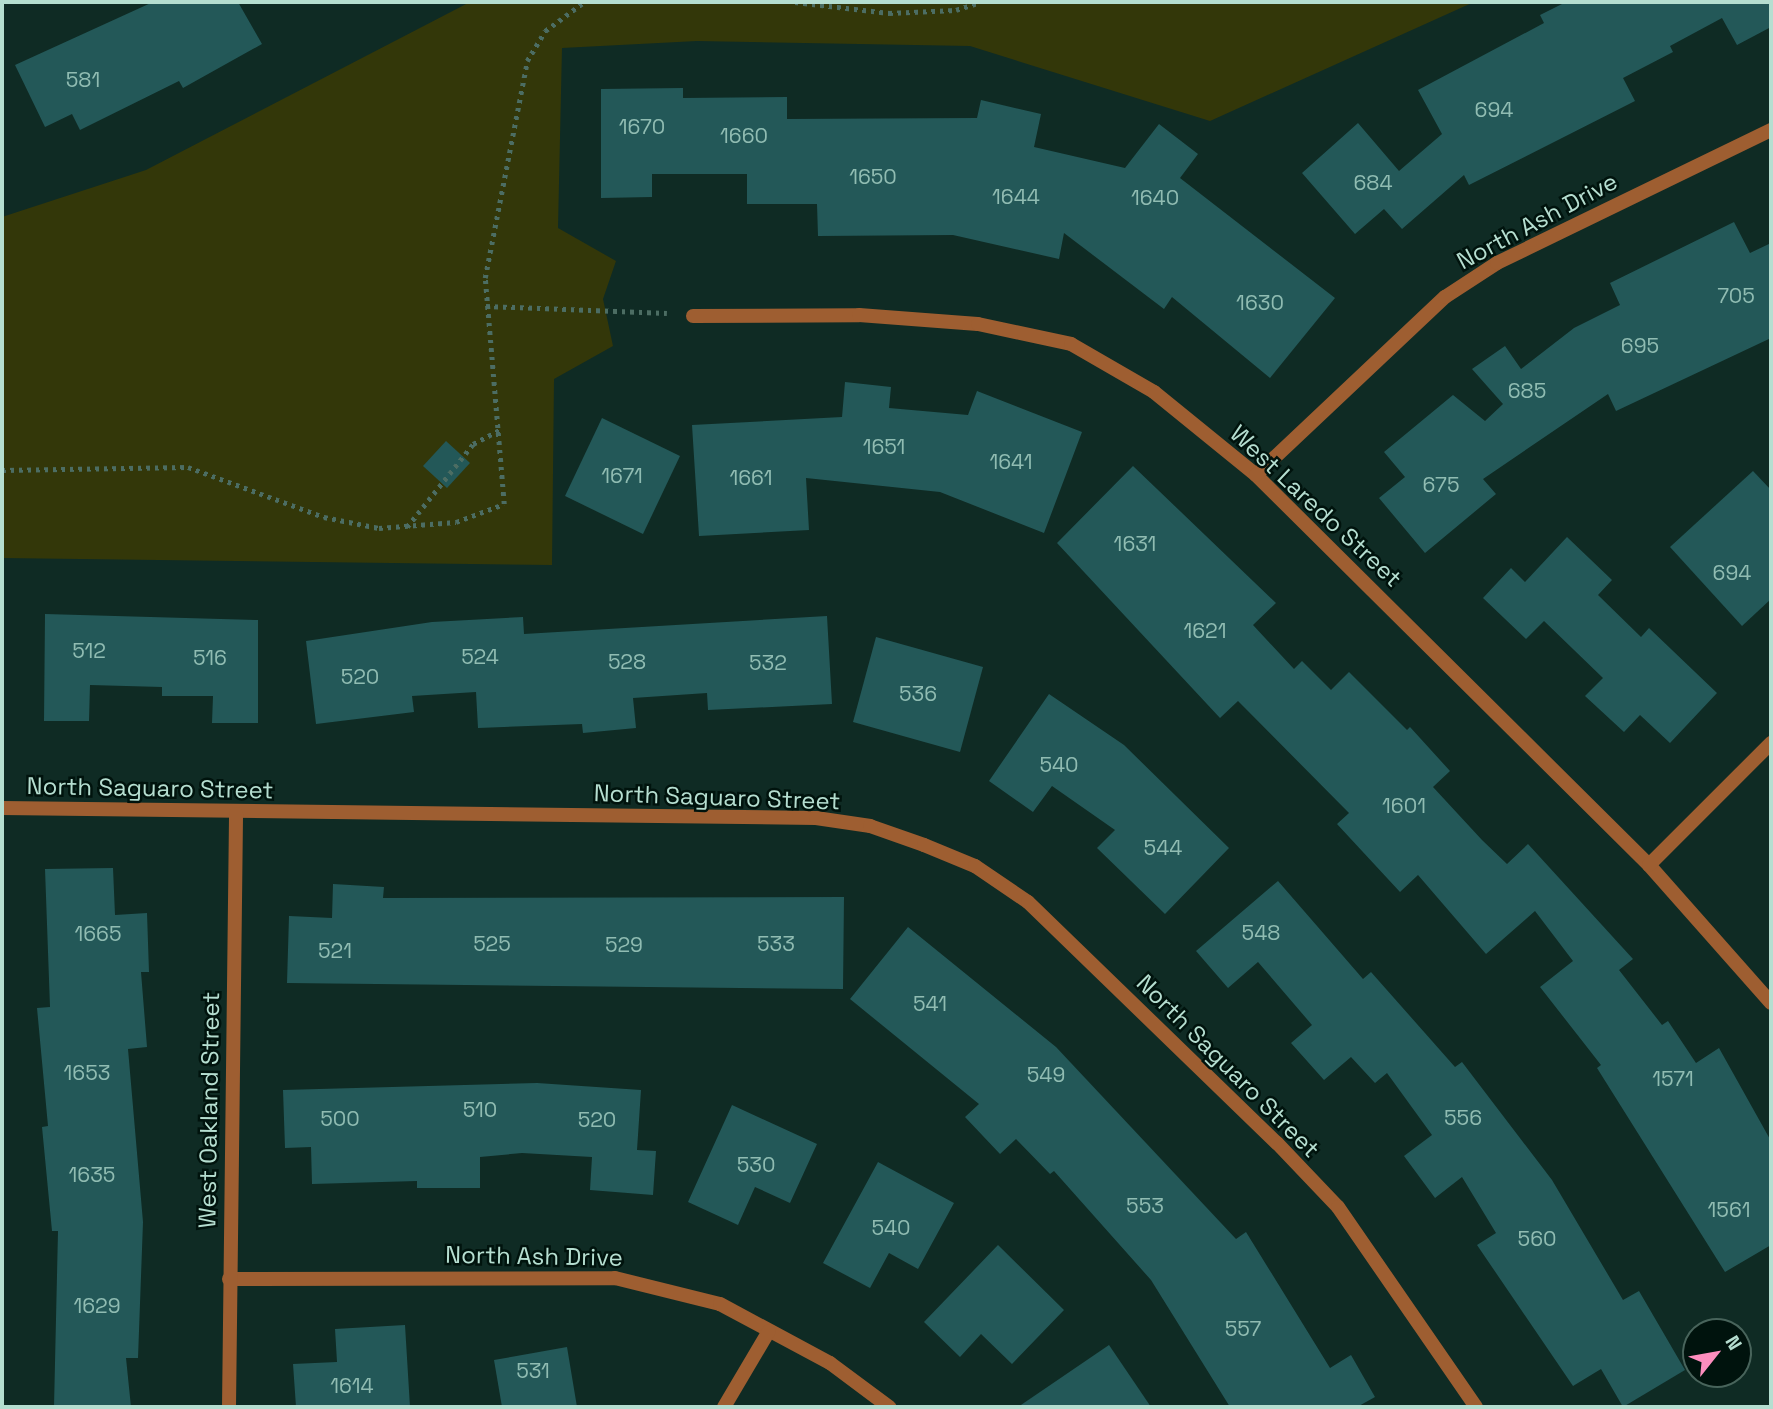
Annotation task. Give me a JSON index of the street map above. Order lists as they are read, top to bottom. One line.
{"streets":{"street":["North Ash Drive","West Laredo Street","North Saguaro Street","West Oakland Street"]},"crossings":[["North Ash Drive","West Laredo Street"],["North Ash Drive","West Oakland Street"],["North Saguaro Street","West Oakland Street"]],"house_numbers":["581","694","1670","1660","1650","684","1644","1640","705","1630","695","685","1651","1641","1671","1661","675","1631","694","1621","512","524","516","528","532","520","536","540","1601","544","548","1665","525","533","529","521","541","1653","549","1571","510","556","500","520","530","1635","553","1561","540","560","1629","557","531","1614"],"north":"top right"}
